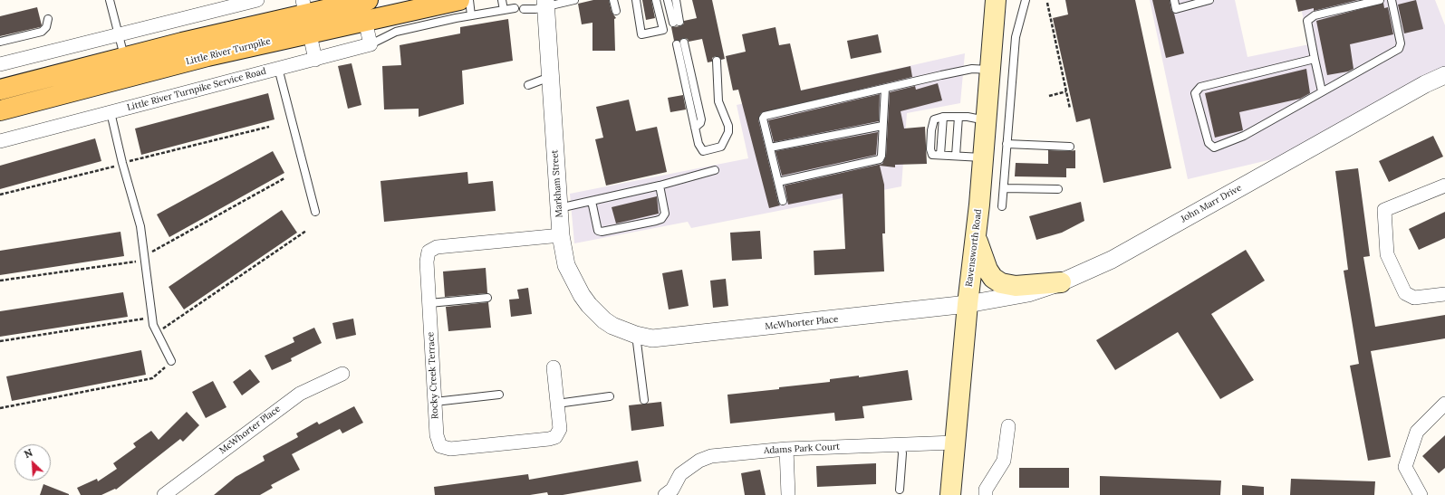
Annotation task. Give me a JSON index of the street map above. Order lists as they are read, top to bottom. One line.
{"streets":{"main road":["Little River Turnpike","Ravensworth Road"],"street":["Little River Turnpike Service Road","Markham Street","John Marr Drive","McWhorter Place","Rocky Creek Terrace","Adams Park Court"]},"crossings":[["Markham Street","McWhorter Place"],["Markham Street","Rocky Creek Terrace"],["John Marr Drive","Ravensworth Road"],["John Marr Drive","McWhorter Place"],["Ravensworth Road","McWhorter Place"],["Ravensworth Road","Adams Park Court"]],"north":"top left"}
